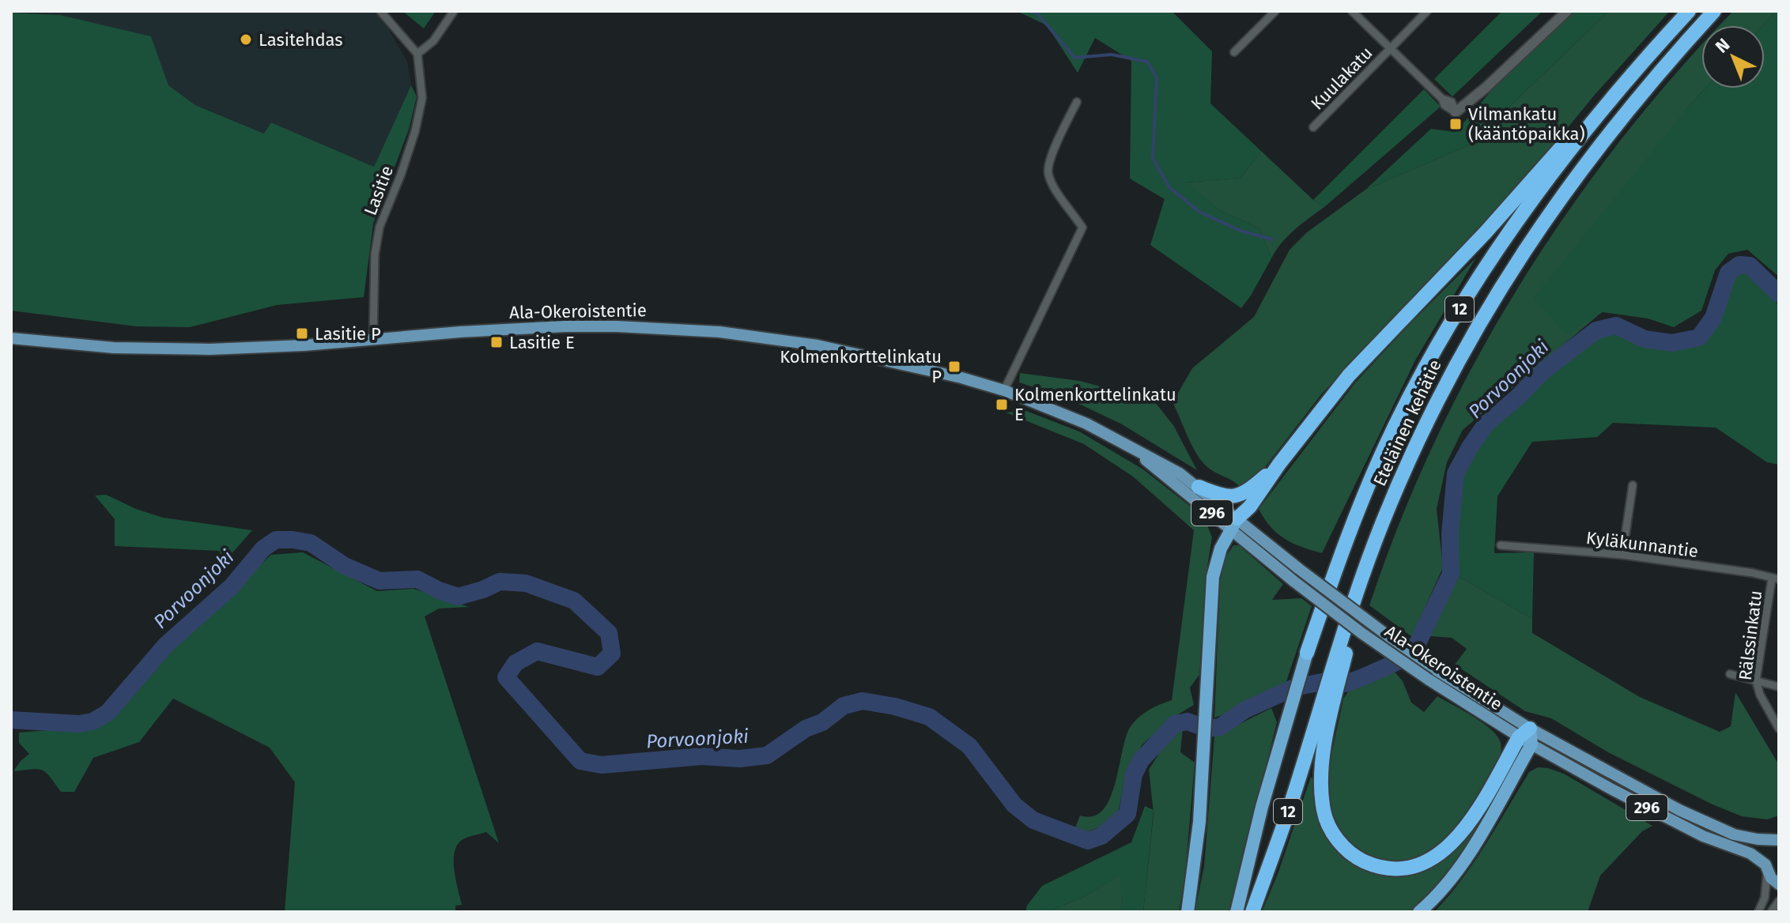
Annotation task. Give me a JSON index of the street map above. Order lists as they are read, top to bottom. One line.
{"streets":{"highway":["12","Eteläinen kehätie"],"main road":["Ala-Okeroistentie","296"],"street":["Kuulakatu","Lasitie","Kyläkunnantie","Rälssinkatu"]},"crossings":[["Lasitie","Ala-Okeroistentie"],["Kyläkunnantie","Rälssinkatu"]],"water":["Porvoonjoki"],"places":{"other":["Lasitehdas"],"transit":["Vilmankatu (kääntöpaikka)","Lasitie P","Lasitie E","Kolmenkorttelinkatu P","Kolmenkorttelinkatu E"]},"north":"top left"}
